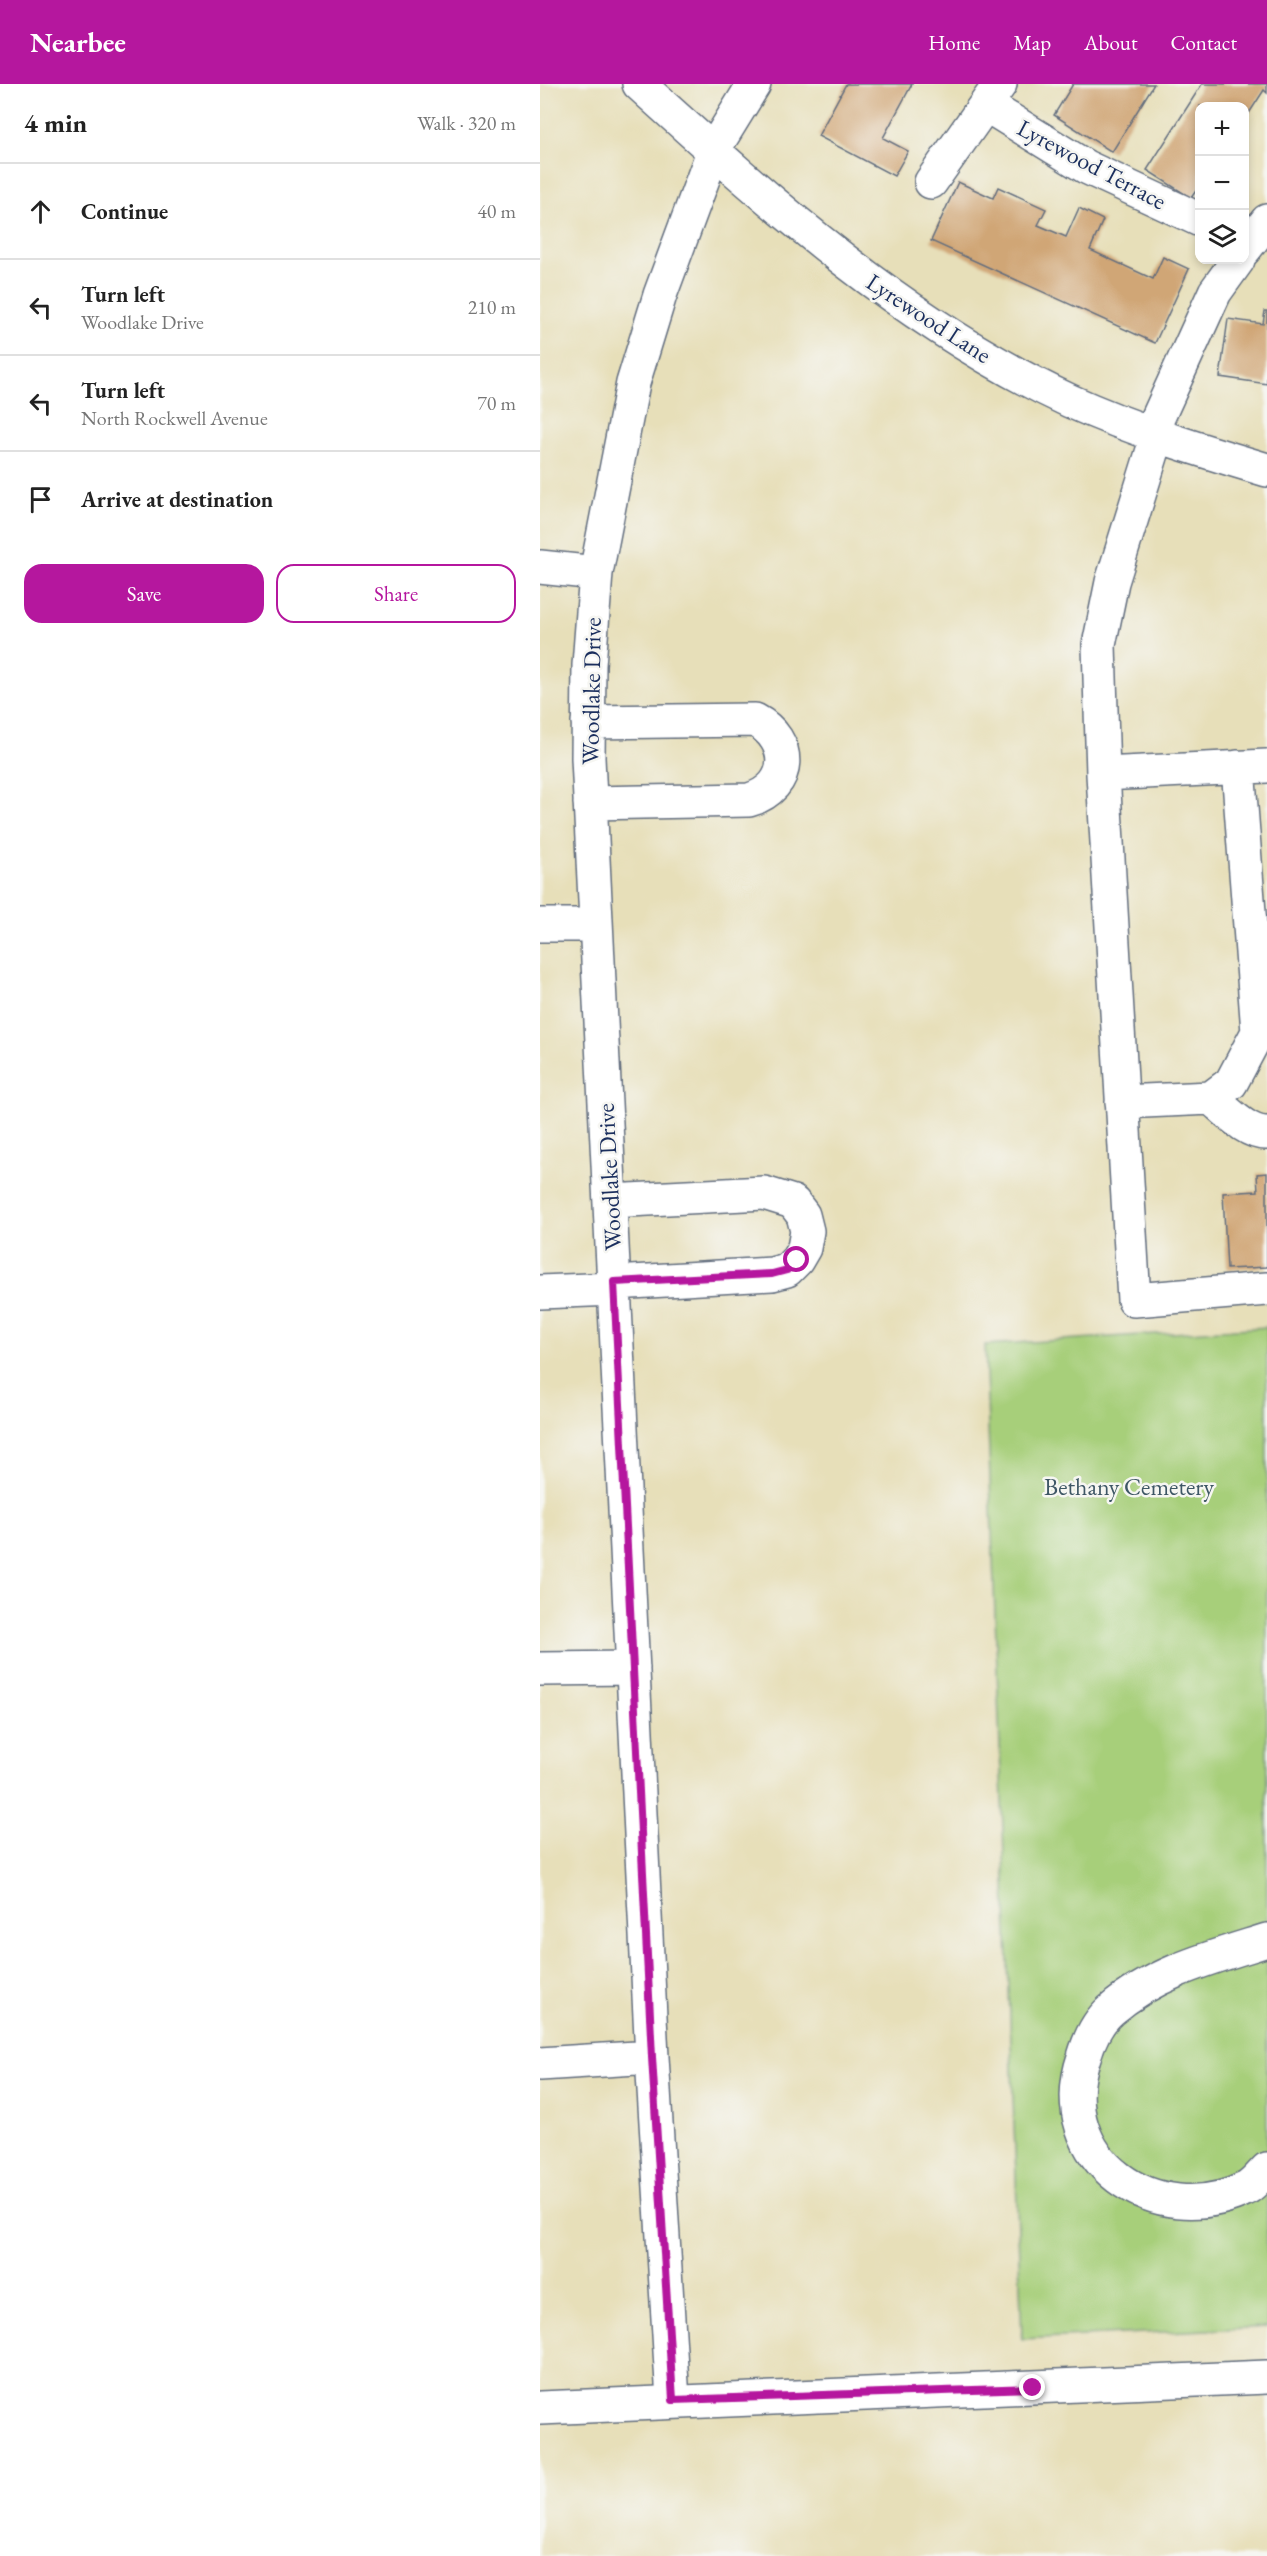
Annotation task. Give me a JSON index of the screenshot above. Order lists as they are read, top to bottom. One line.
{"streets":{"street":["Lyrewood Terrace","Lyrewood Lane","Woodlake Drive"]},"crossings":[["Lyrewood Lane","Woodlake Drive"]],"parks":["Bethany Cemetery"],"page":{"header":"Nearbee","nav":["Home","Map","About","Contact"],"heading":["4 min","Walk · 320 m"],"map_buttons":["+","−"],"list":[["Continue","40 m"],["Turn left","Woodlake Drive","210 m"],["Turn left","North Rockwell Avenue","70 m"],"Arrive at destination"],"buttons":["Save","Share"]}}
